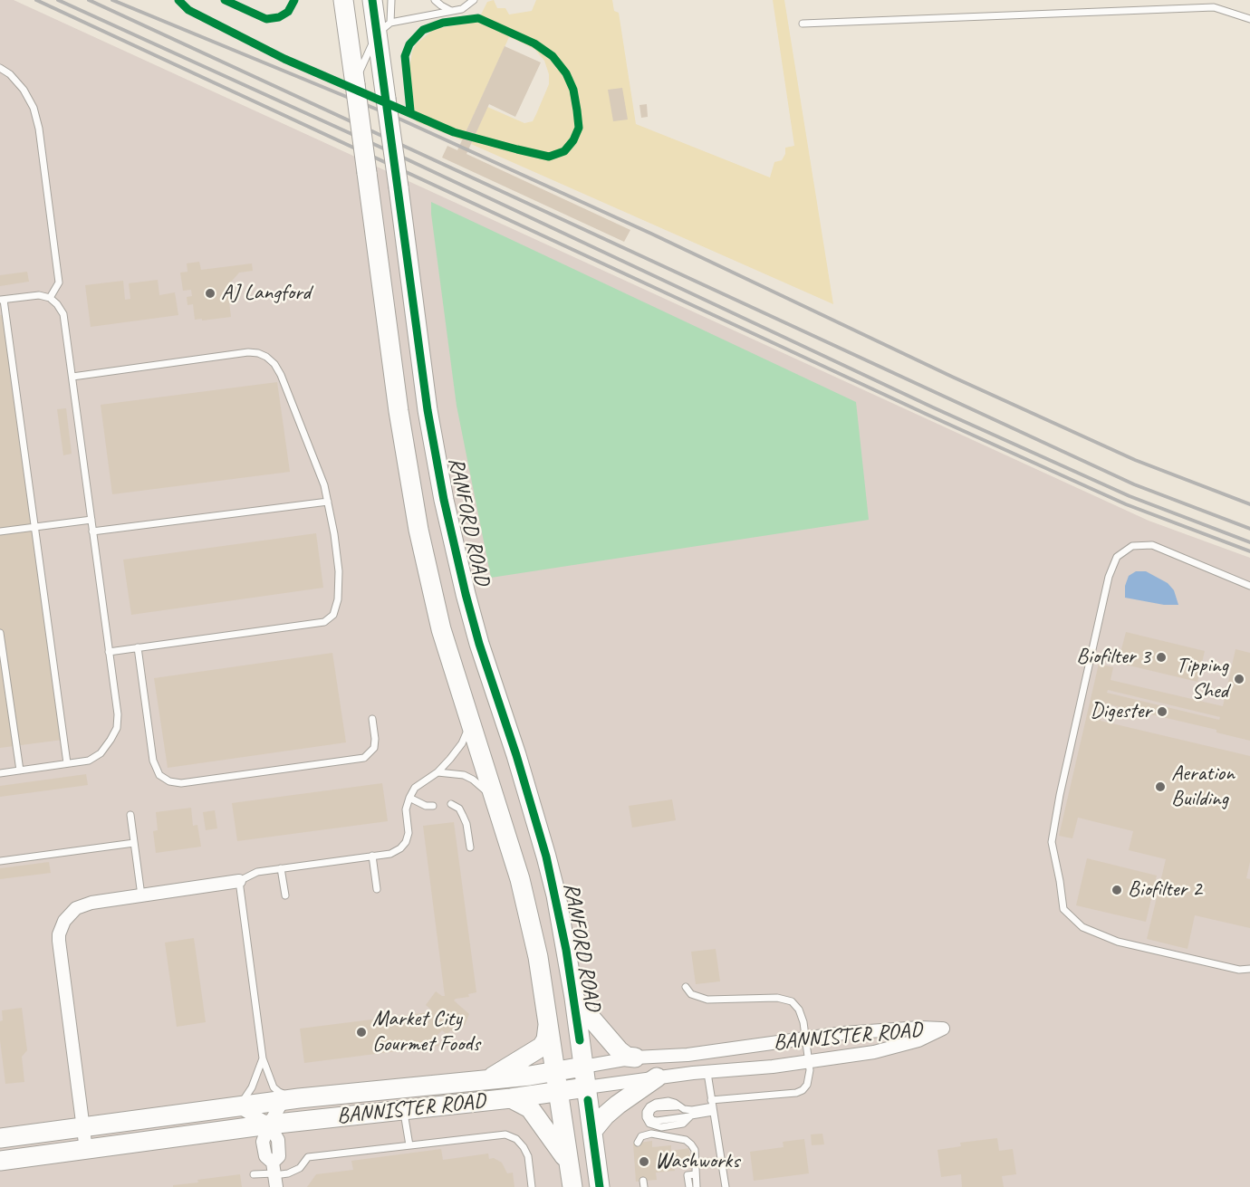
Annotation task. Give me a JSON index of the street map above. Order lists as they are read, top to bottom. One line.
{"streets":{"main road":["RANFORD ROAD","BANNISTER ROAD"]},"crossings":[["RANFORD ROAD","BANNISTER ROAD"]],"places":["AJ Langford","Biofilter 3","Tipping Shed","Digester","Aeration Building","Biofilter 2","Market City Gourmet Foods","Washworks"]}
